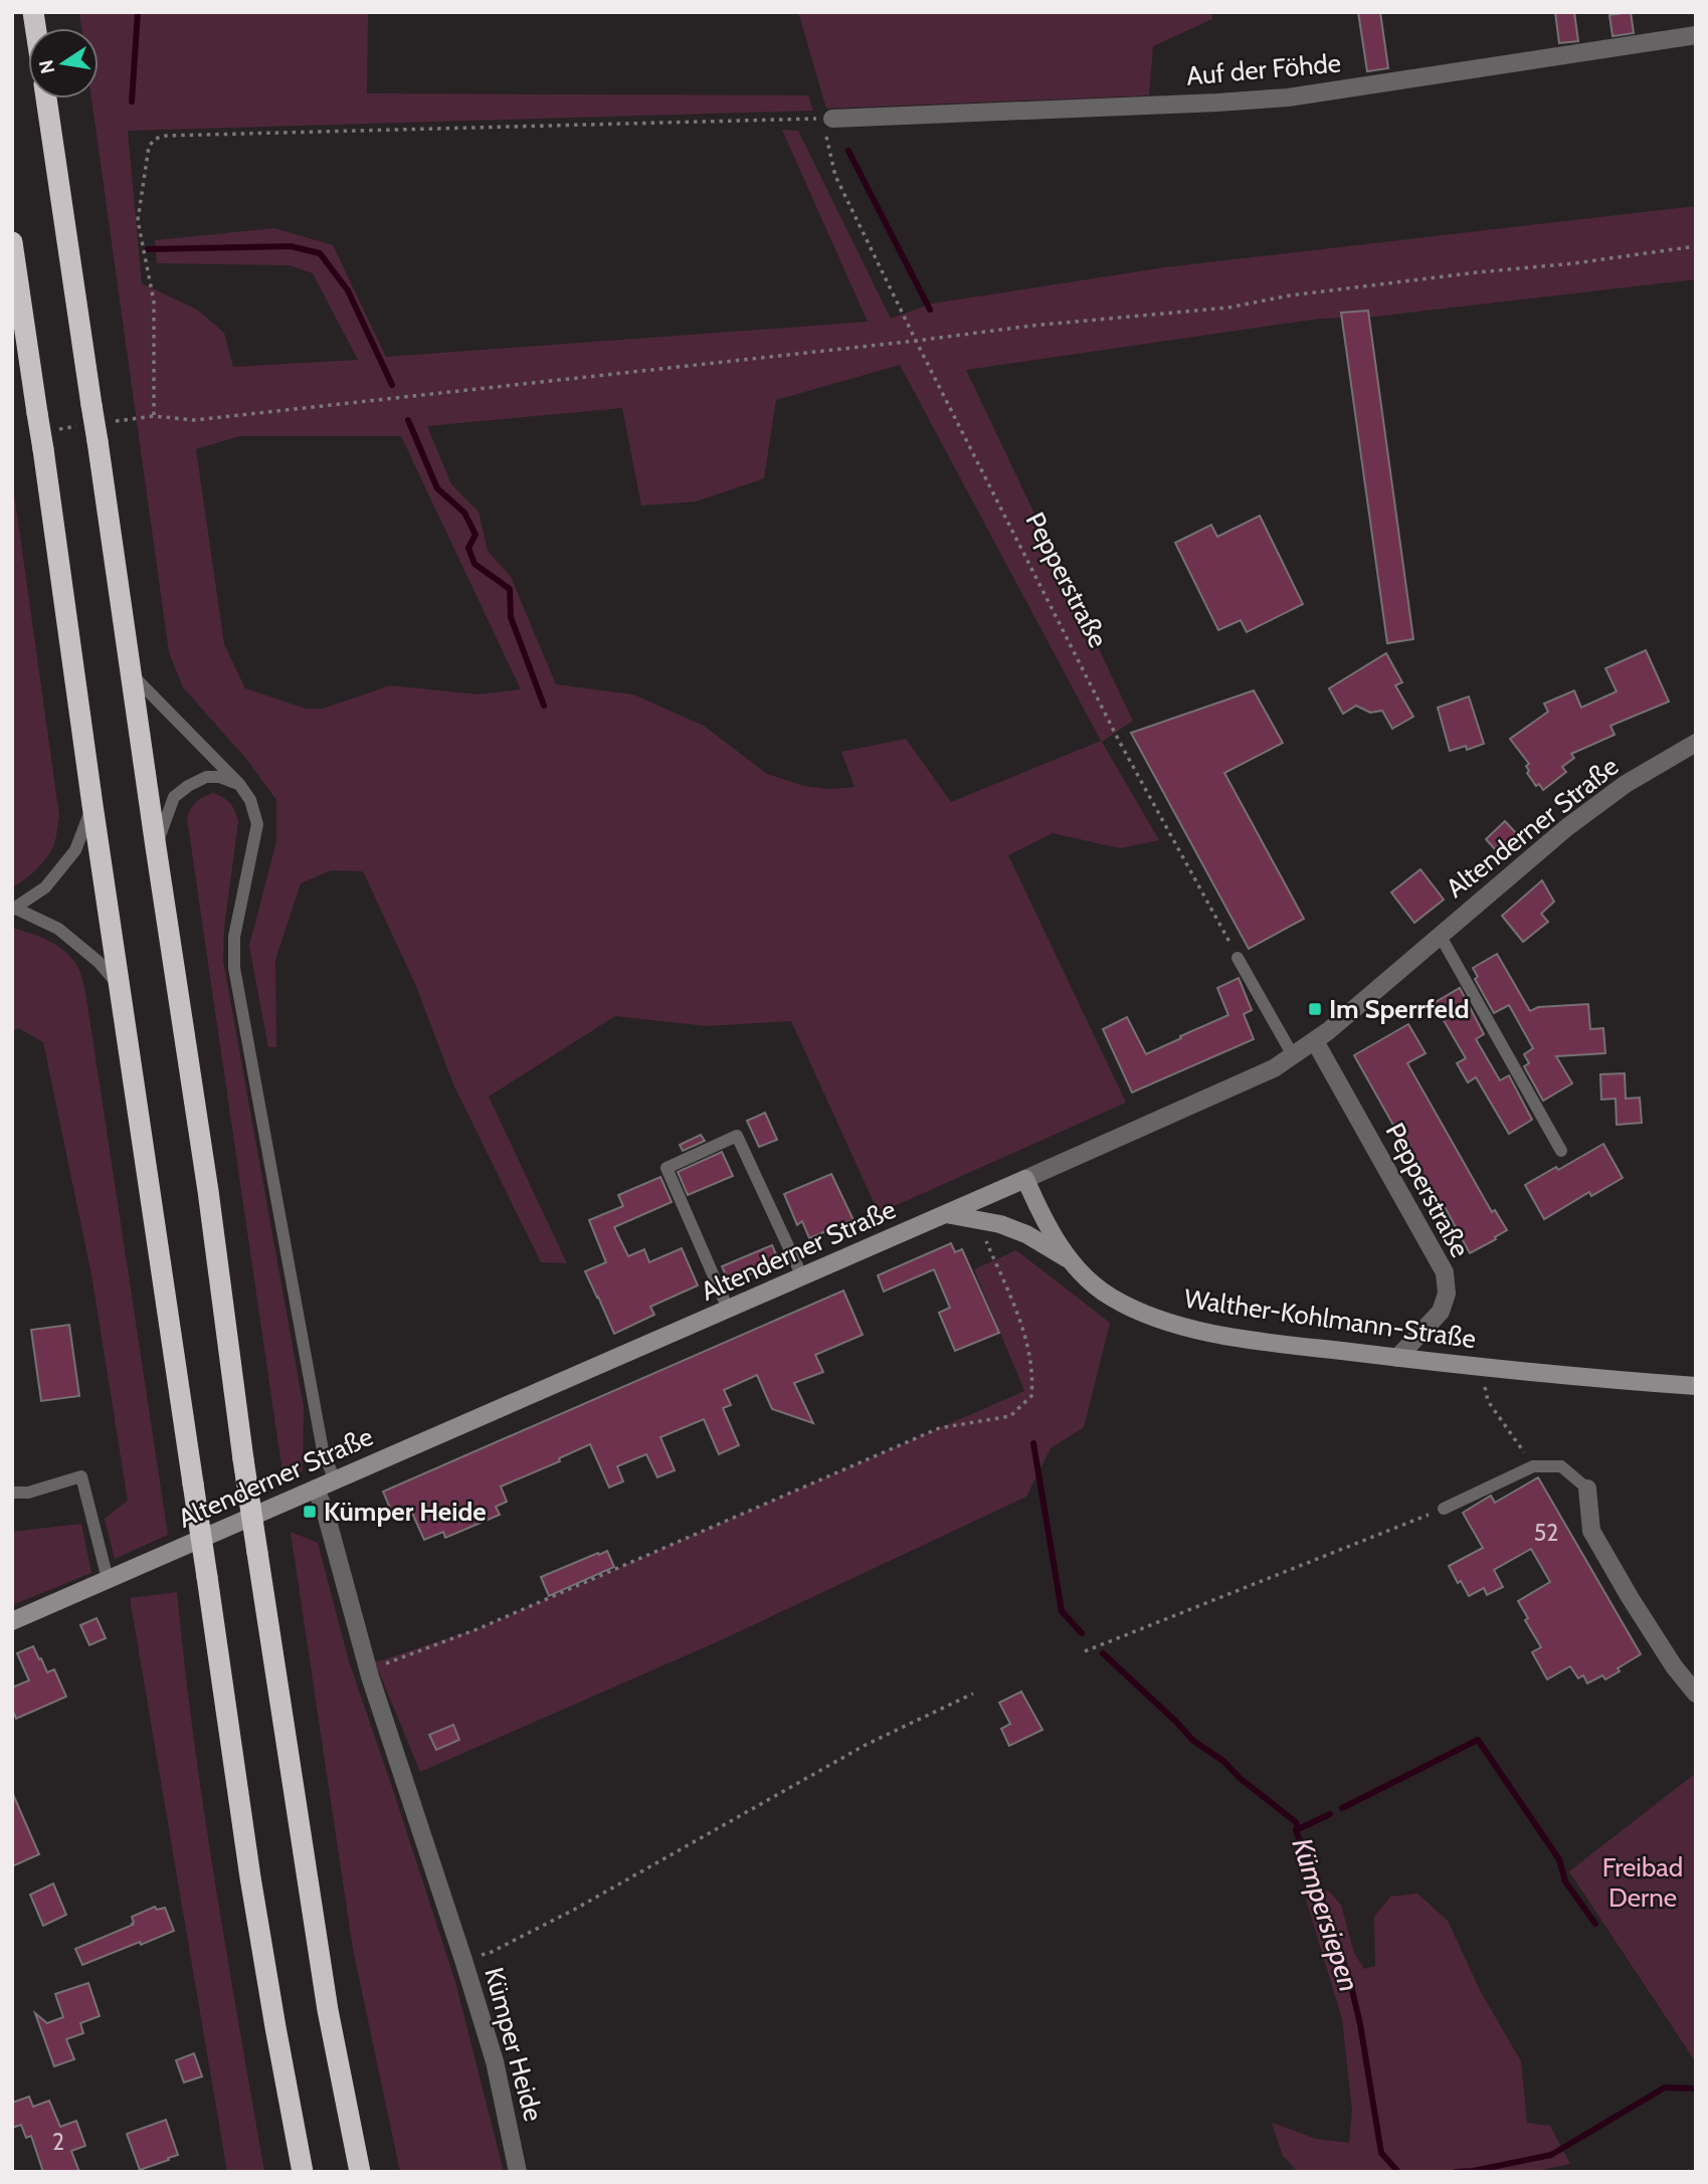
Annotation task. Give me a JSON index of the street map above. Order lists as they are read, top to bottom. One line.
{"streets":{"main road":["Altenderner Straße","Walther-Kohlmann-Straße"],"street":["Auf der Föhde","Pepperstraße","Kümper Heide"]},"crossings":[["Auf der Föhde","Pepperstraße"],["Pepperstraße","Altenderner Straße"],["Pepperstraße","Walther-Kohlmann-Straße"],["Altenderner Straße","Walther-Kohlmann-Straße"],["Altenderner Straße","Kümper Heide"]],"water":["Kümpersiepen"],"parks":["Freibad Derne"],"places":{"transit":["Im Sperrfeld","Kümper Heide"]},"house_numbers":["52","2"],"north":"left"}
